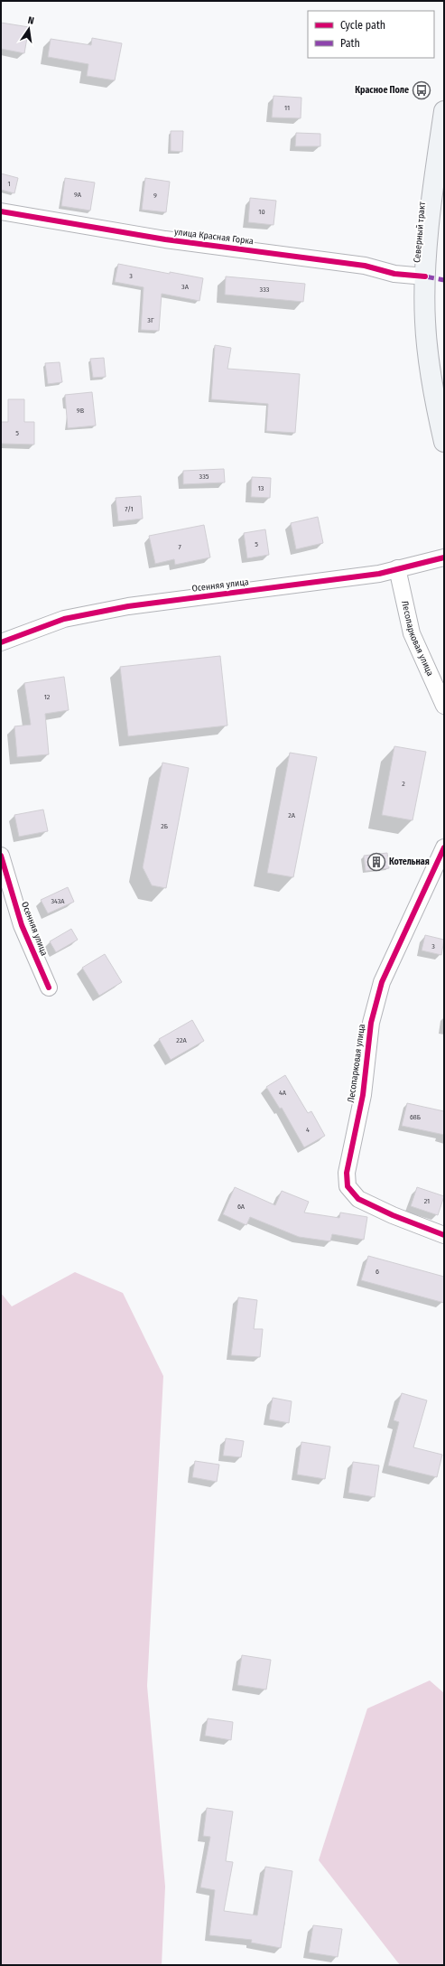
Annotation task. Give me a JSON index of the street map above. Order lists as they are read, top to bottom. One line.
{"streets":{"main road":["Северный тракт"],"street":["улица Красная Горка","Осенняя улица","Лесопарковая улица"]},"crossings":[["Северный тракт","улица Красная Горка"],["Осенняя улица","Лесопарковая улица"]],"places":{"bus stop":["Красное Поле"],"building":["Котельная"]},"house_numbers":["11","1","9А","9","10","3","3А","333","3Г","9В","5","335","13","7/1","5","7","12","2","2А","2Б","343А","3","22А","4А","68Б","4","21","6А","6"],"legend":["Cycle path","Path"],"north":"top"}
